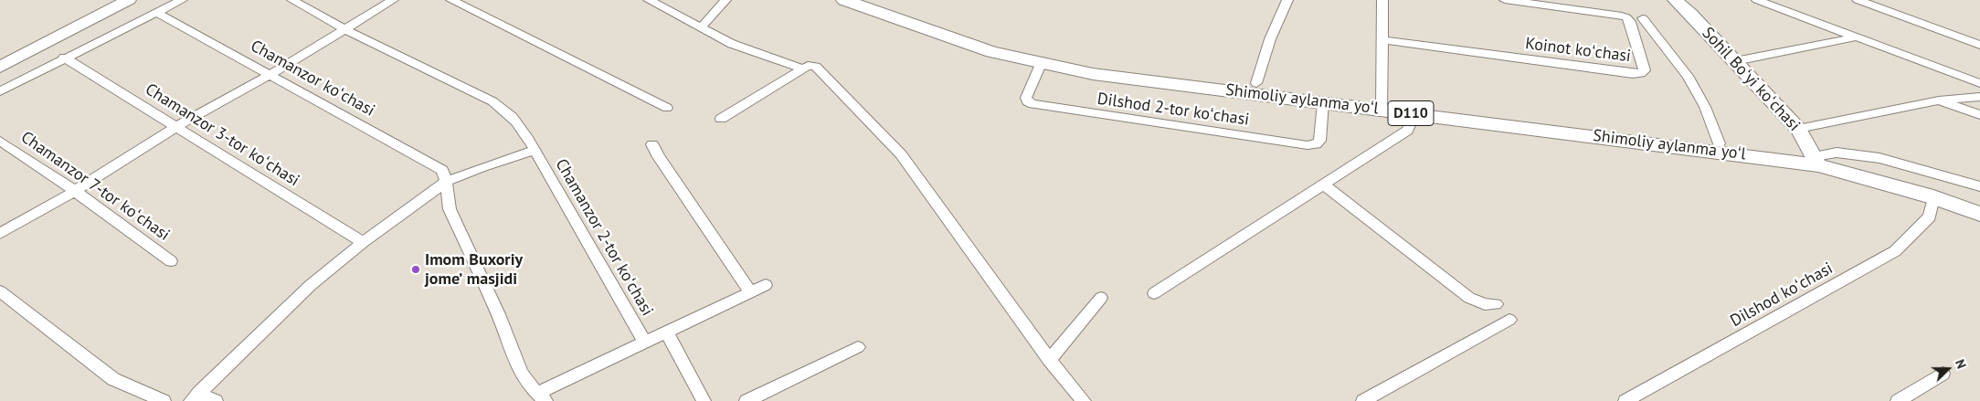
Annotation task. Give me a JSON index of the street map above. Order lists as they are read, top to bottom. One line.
{"streets":{"main road":["Sohil Boʻyi koʻchasi","Shimoliy aylanma yoʻl","D110"],"street":["Koinot koʻchasi","Chamanzor koʻchasi","Dilshod 2-tor koʻchasi","Chamanzor 3-tor koʻchasi","Chamanzor 7-tor koʻchasi","Chamanzor 2-tor koʻchasi","Dilshod koʻchasi"]},"crossings":[["Sohil Boʻyi koʻchasi","Shimoliy aylanma yoʻl"],["Shimoliy aylanma yoʻl","Dilshod 2-tor koʻchasi"],["Shimoliy aylanma yoʻl","Dilshod koʻchasi"]],"places":["Imom Buxoriy jome’ masjidi"],"north":"right"}
